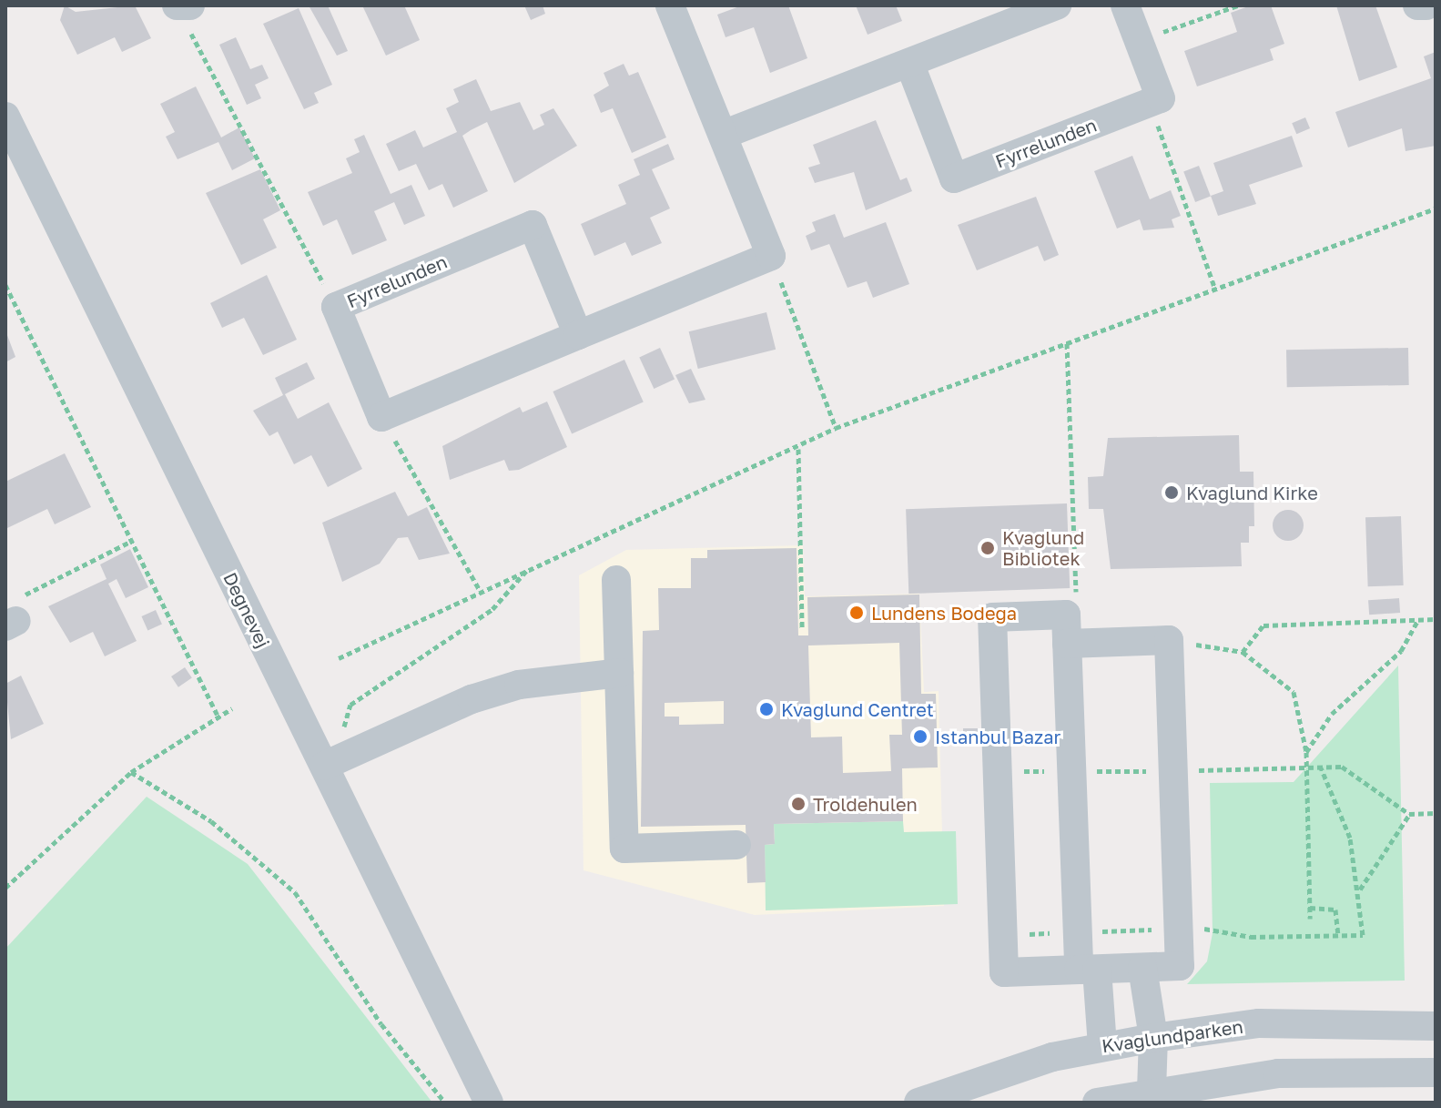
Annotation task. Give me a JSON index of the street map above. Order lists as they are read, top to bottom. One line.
{"streets":{"street":["Fyrrelunden","Degnevej","Kvaglundparken"]},"places":["Kvaglund Kirke","Kvaglund Bibliotek","Lundens Bodega","Kvaglund Centret","Istanbul Bazar","Troldehulen"]}
